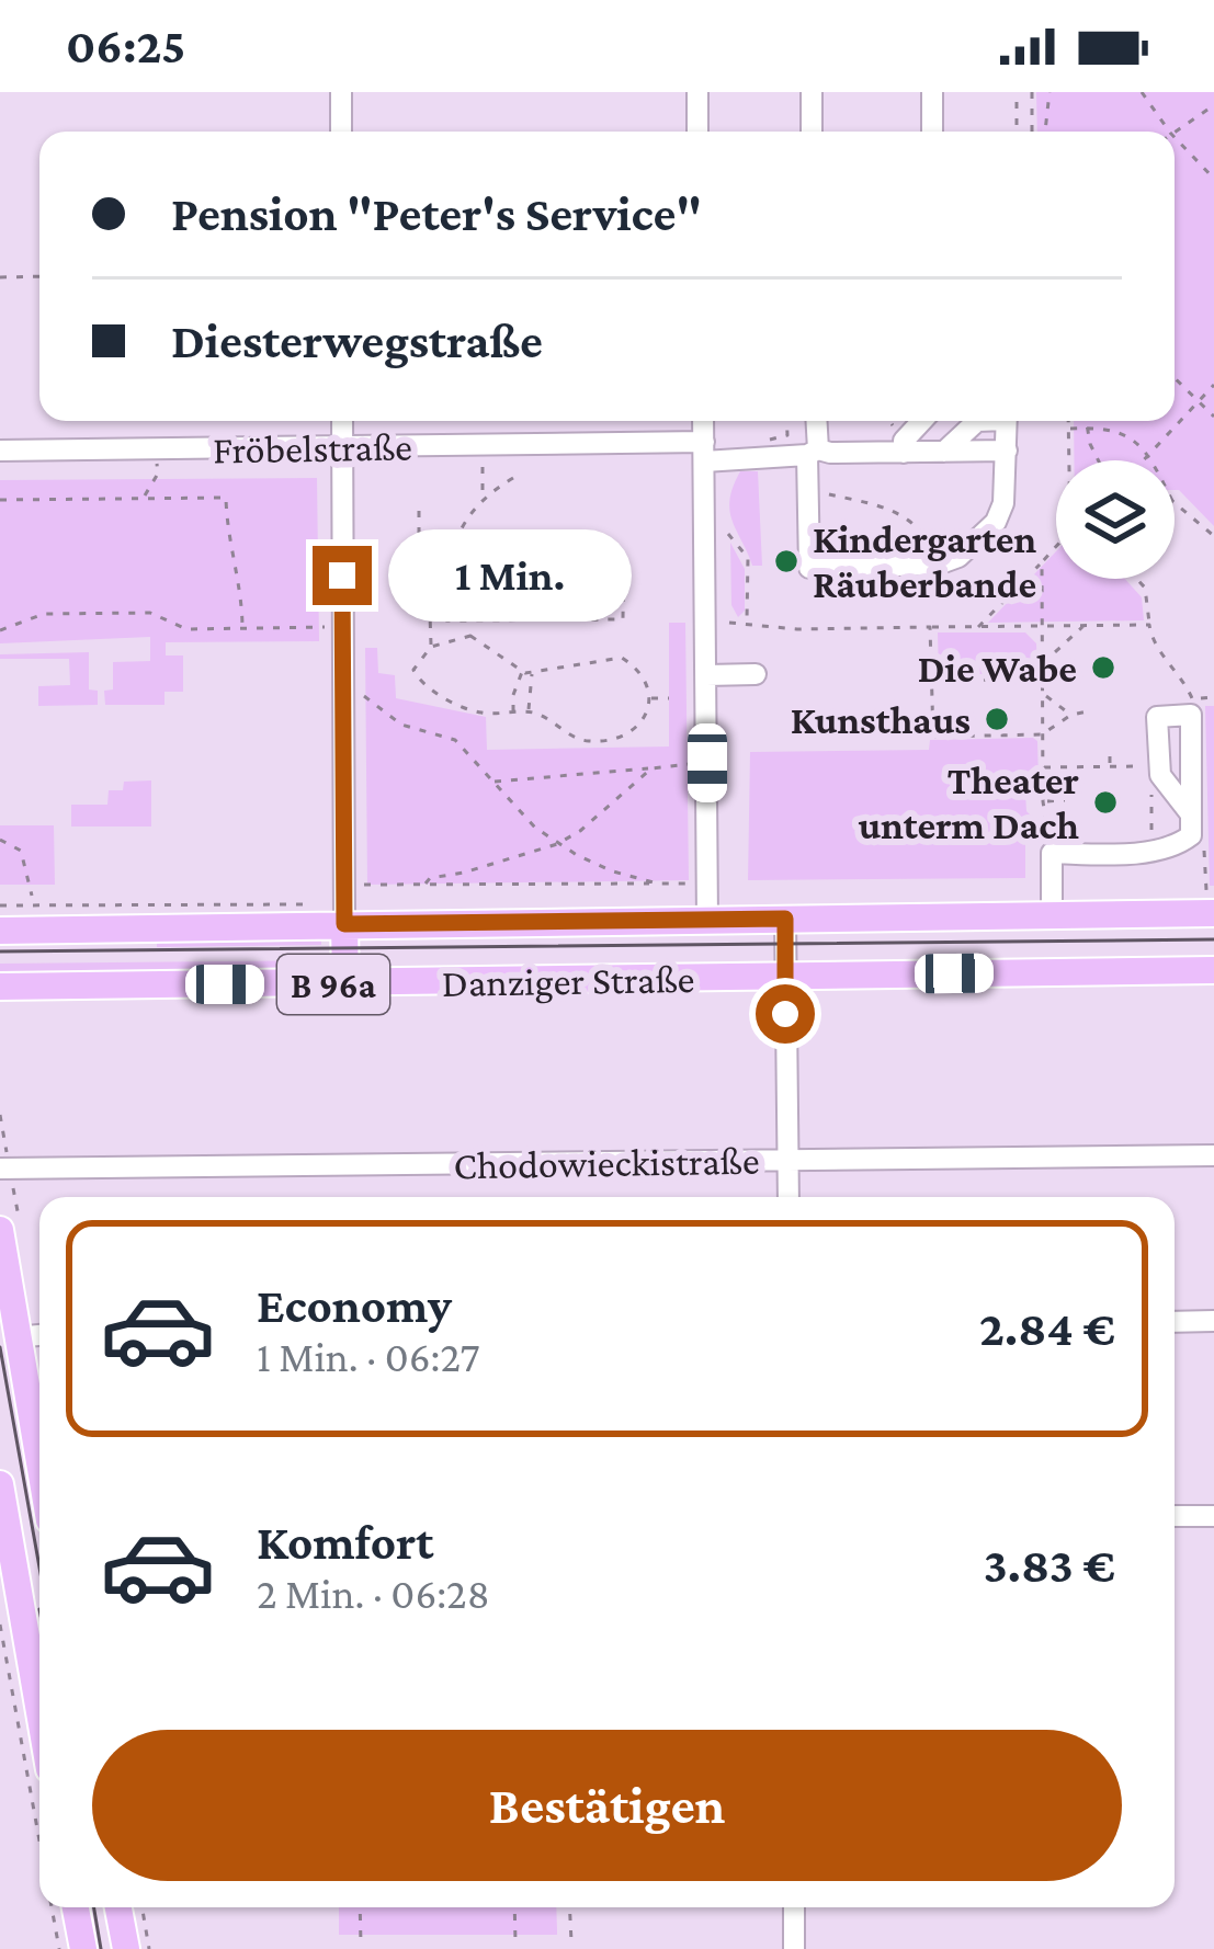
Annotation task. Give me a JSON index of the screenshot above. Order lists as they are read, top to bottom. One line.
{"streets":{"main road":["Danziger Straße","B 96a"],"street":["Fröbelstraße","Chodowieckistraße"]},"places":["Kindergarten Räuberbande","Die Wabe","Kunsthaus","Theater unterm Dach"],"page":{"status":"06:25","banner":["Pension \"Peter's Service\"","Diesterwegstraße"],"bubble":"1 Min.","list":[{"name":"Economy","note":"1 Min. · 06:27","value":"2.84 €"},{"name":"Komfort","note":"2 Min. · 06:28","value":"3.83 €"}],"buttons":"Bestätigen"}}
